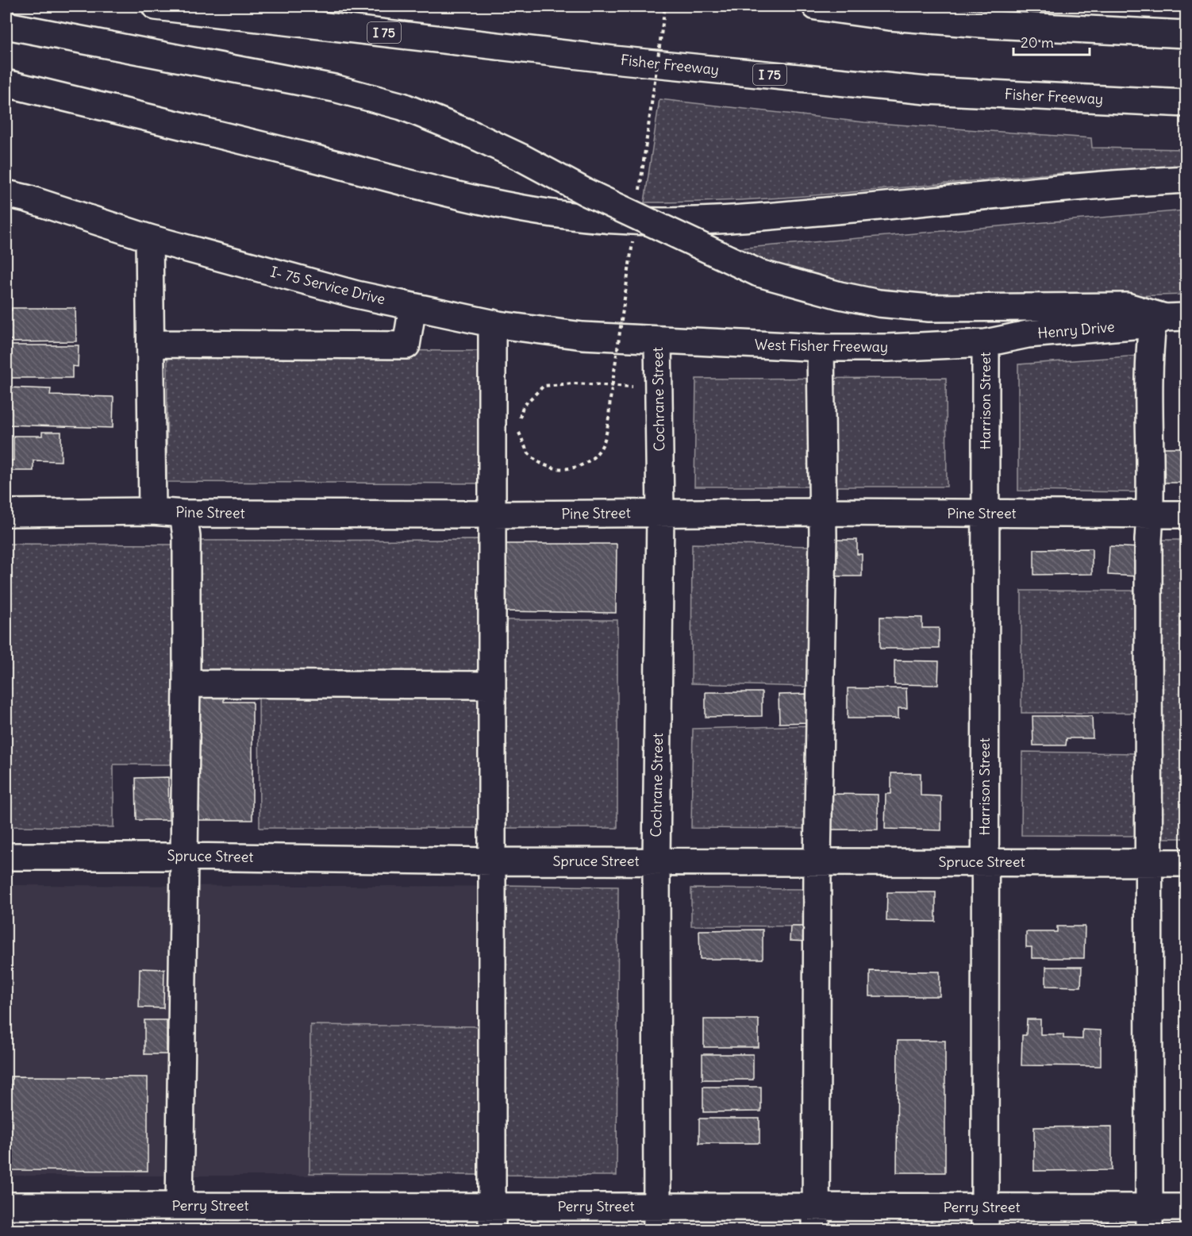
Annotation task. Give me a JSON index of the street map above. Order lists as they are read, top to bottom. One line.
{"streets":{"main road":["I 75","Fisher Freeway","I- 75 Service Drive","Henry Drive","West Fisher Freeway","Cochrane Street","Harrison Street","Pine Street","Spruce Street","Perry Street"]},"crossings":[["I- 75 Service Drive","West Fisher Freeway"],["I- 75 Service Drive","Cochrane Street"],["Henry Drive","West Fisher Freeway"],["Henry Drive","Harrison Street"],["West Fisher Freeway","Cochrane Street"],["West Fisher Freeway","Harrison Street"],["Cochrane Street","Pine Street"],["Cochrane Street","Spruce Street"],["Cochrane Street","Perry Street"],["Harrison Street","Pine Street"],["Harrison Street","Spruce Street"],["Harrison Street","Perry Street"]],"scale_bar":"20 m"}
